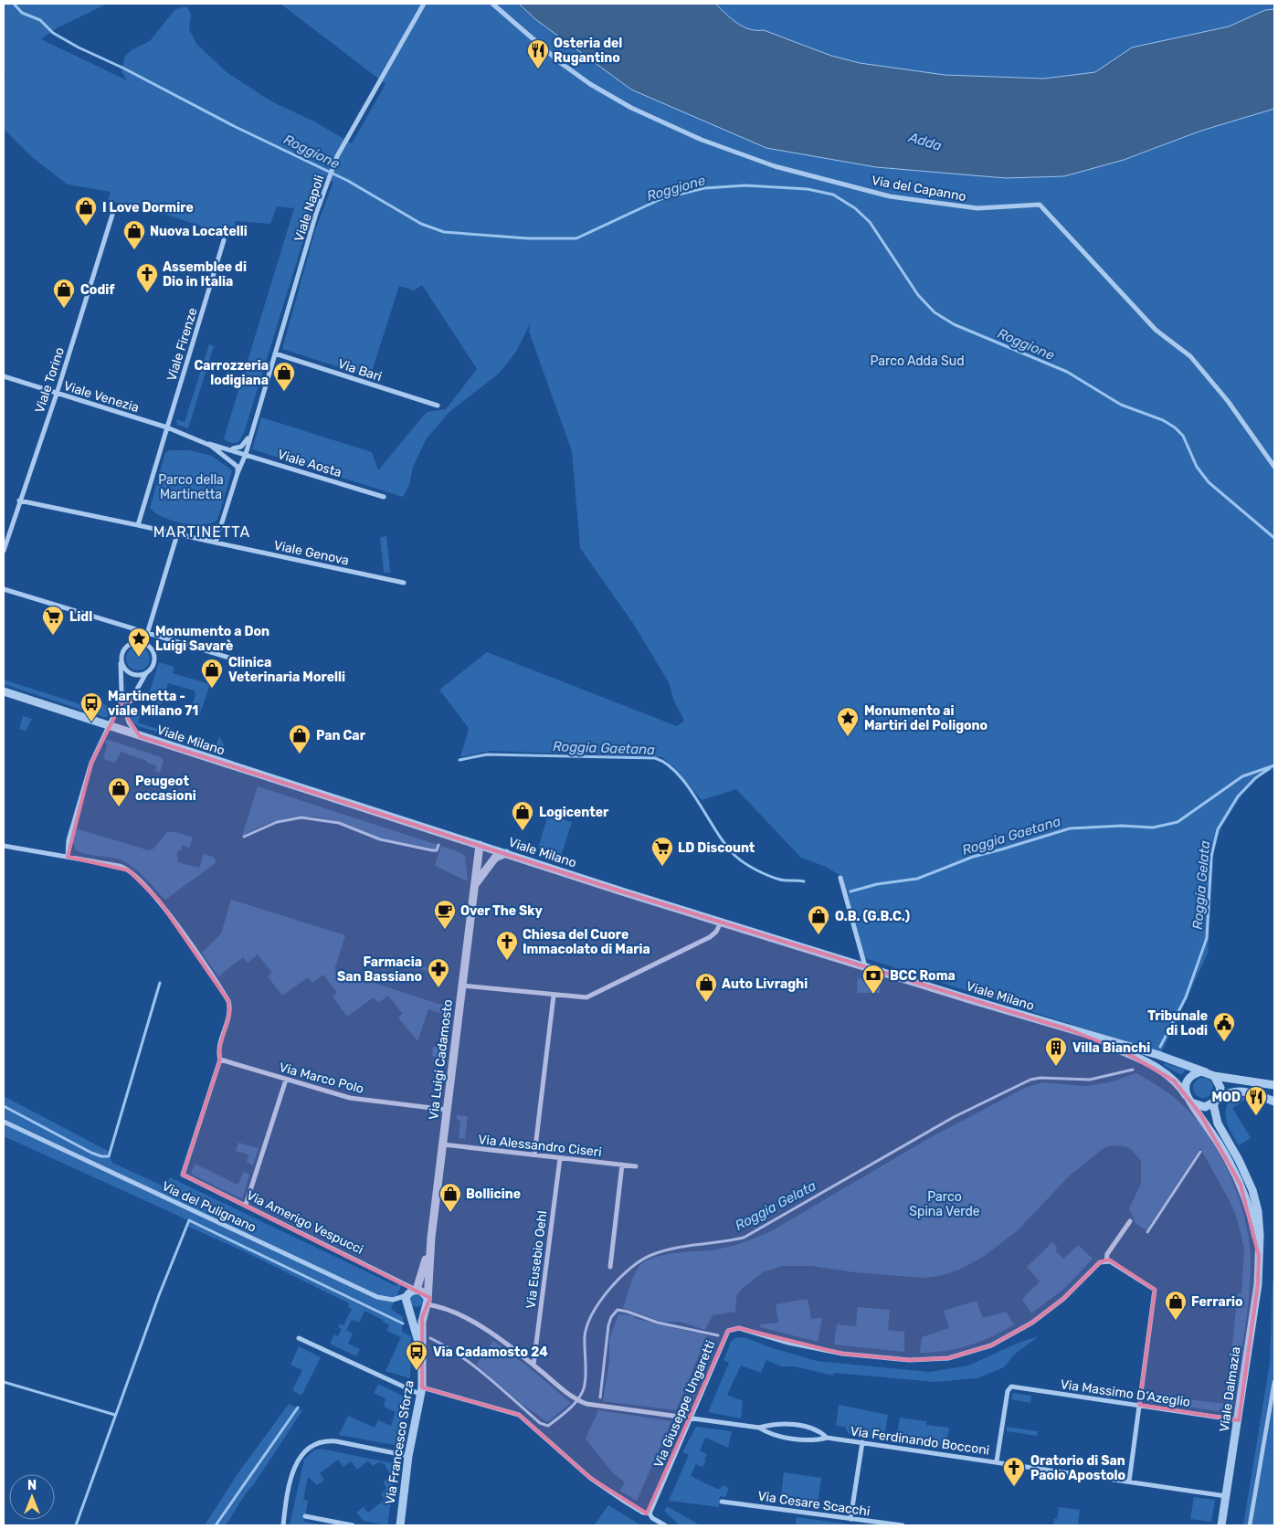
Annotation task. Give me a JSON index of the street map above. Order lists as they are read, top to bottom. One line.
{"streets":{"street":["Via del Capanno","Viale Napoli","Viale Firenze","Via Bari","Viale Torino","Viale Venezia","Viale Aosta","Viale Genova","Viale Milano","Via Luigi Cadamosto","Via Marco Polo","Via Alessandro Ciseri","Via del Pulignano","Via Amerigo Vespucci","Via Eusebio Oehl","Viale Dalmazia","Via Massimo D’Azeglio","Via Giuseppe Ungaretti","Via Ferdinando Bocconi","Via Francesco Sforza","Via Cesare Scacchi"]},"crossings":[["Viale Napoli","Via Bari"],["Viale Napoli","Viale Aosta"],["Viale Napoli","Viale Genova"],["Viale Firenze","Viale Venezia"],["Viale Firenze","Viale Genova"],["Viale Torino","Viale Venezia"],["Viale Venezia","Viale Aosta"],["Viale Milano","Via Luigi Cadamosto"],["Viale Milano","Viale Dalmazia"],["Via Luigi Cadamosto","Via Marco Polo"],["Via Luigi Cadamosto","Via Alessandro Ciseri"],["Via Luigi Cadamosto","Via del Pulignano"],["Via Luigi Cadamosto","Via Amerigo Vespucci"],["Via Luigi Cadamosto","Via Ferdinando Bocconi"],["Via Luigi Cadamosto","Via Francesco Sforza"],["Via Marco Polo","Via Amerigo Vespucci"],["Via Alessandro Ciseri","Via Eusebio Oehl"],["Via del Pulignano","Via Amerigo Vespucci"],["Via del Pulignano","Via Ferdinando Bocconi"],["Via del Pulignano","Via Francesco Sforza"],["Via Amerigo Vespucci","Via Ferdinando Bocconi"],["Via Amerigo Vespucci","Via Francesco Sforza"],["Via Eusebio Oehl","Via Ferdinando Bocconi"],["Viale Dalmazia","Via Massimo D’Azeglio"],["Viale Dalmazia","Via Ferdinando Bocconi"],["Via Massimo D’Azeglio","Via Ferdinando Bocconi"],["Via Giuseppe Ungaretti","Via Ferdinando Bocconi"],["Via Ferdinando Bocconi","Via Francesco Sforza"]],"districts":["MARTINETTA"],"water":["Adda","Roggione","Roggia Gaetana","Roggia Gelata"],"parks":["Parco Adda Sud","Parco della Martinetta","Parco Spina Verde"],"places":{"restaurant":["Osteria del Rugantino","MOD"],"shop":["I Love Dormire","Nuova Locatelli","Codif","Carrozzeria lodigiana","Clinica Veterinaria Morelli","Pan Car","Peugeot occasioni","Logicenter","O.B. (G.B.C.)","Auto Livraghi","Bollicine","Ferrario"],"church":["Assemblee di Dio in Italia","Chiesa del Cuore Immacolato di Maria","Oratorio di San Paolo Apostolo"],"supermarket":["Lidl","LD Discount"],"place":["Monumento a Don Luigi Savarè","Monumento ai Martiri del Poligono"],"bus stop":["Martinetta - viale Milano 71","Via Cadamosto 24"],"cafe":["Over The Sky"],"pharmacy":["Farmacia San Bassiano"],"bank":["BCC Roma"],"public building":["Tribunale di Lodi"],"building":["Villa Bianchi"]},"north":"top"}
